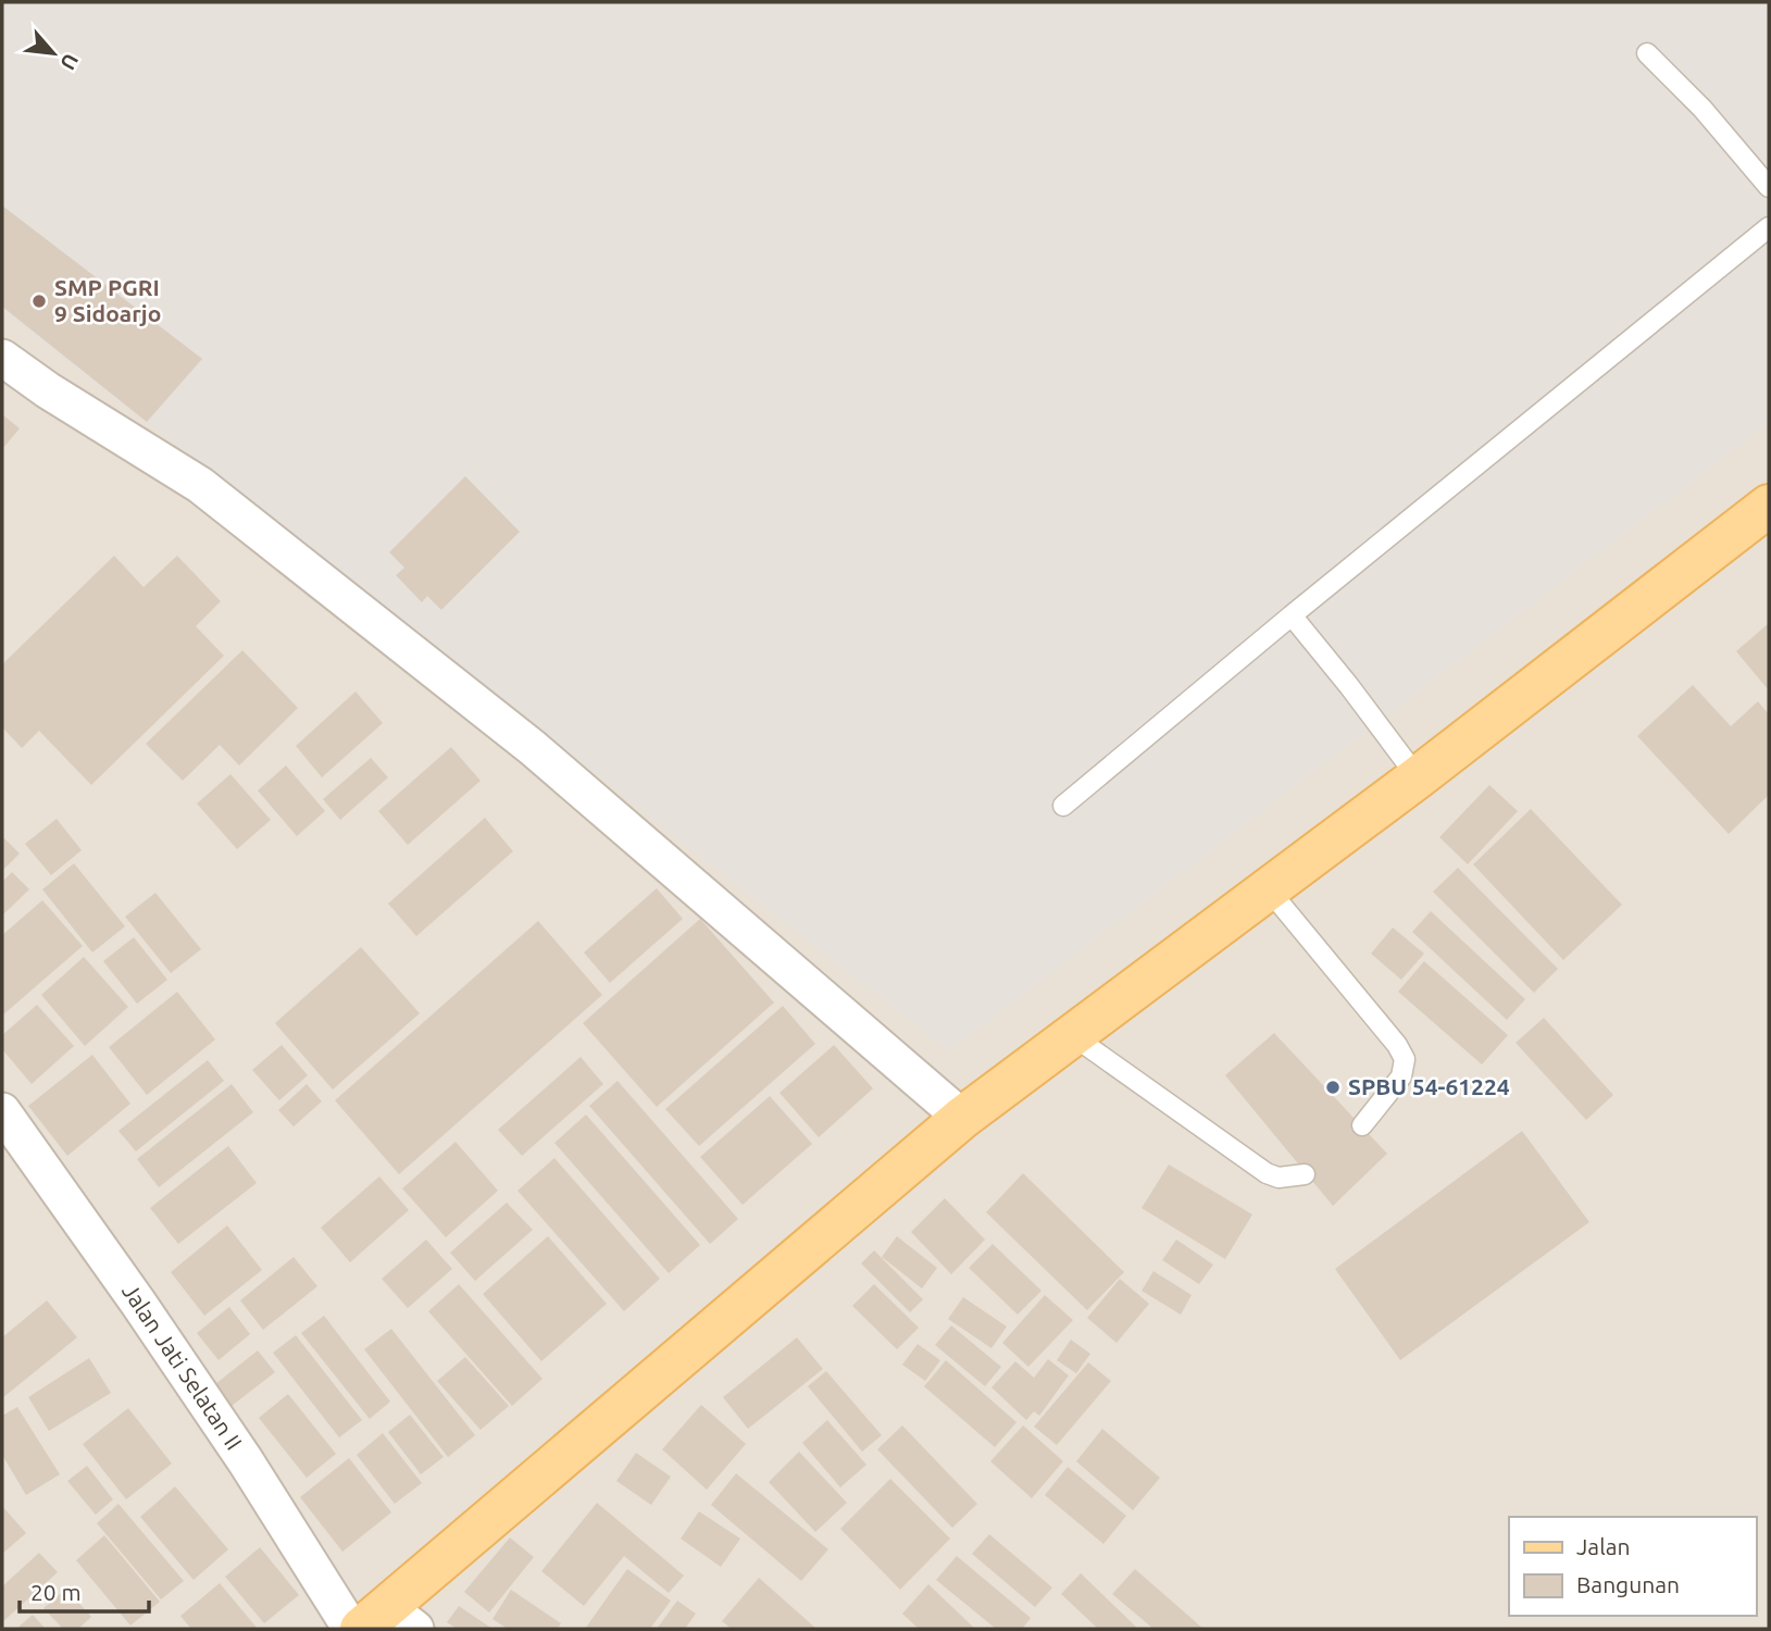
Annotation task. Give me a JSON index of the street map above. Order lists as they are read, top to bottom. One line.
{"streets":{"street":["Jalan Jati Selatan II"]},"places":["SMP PGRI 9 Sidoarjo","SPBU 54-61224"],"legend":["Jalan","Bangunan"],"scale_bar":"20 m","north":"bottom right"}
